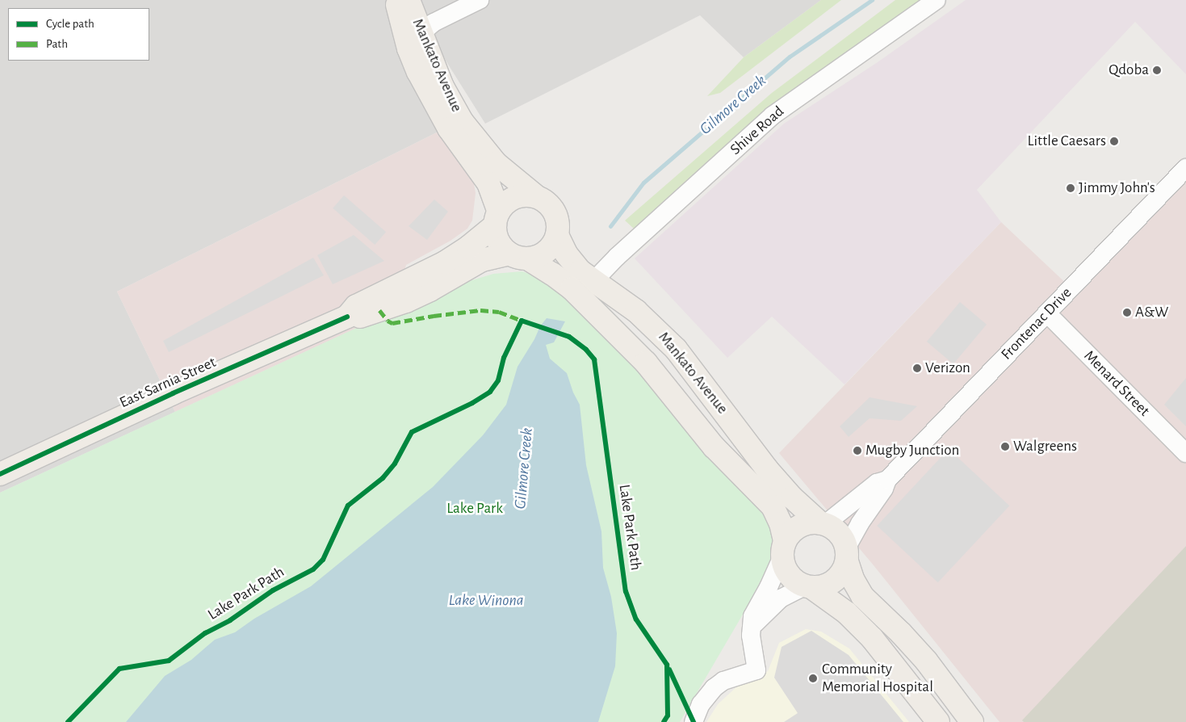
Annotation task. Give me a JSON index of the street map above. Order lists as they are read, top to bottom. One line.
{"streets":{"main road":["Mankato Avenue","East Sarnia Street"],"street":["Shive Road","Frontenac Drive","Menard Street"],"cycle path":["Lake Park Path"]},"crossings":[["Mankato Avenue","Shive Road"],["Mankato Avenue","Frontenac Drive"],["Mankato Avenue","East Sarnia Street"],["Frontenac Drive","Menard Street"]],"water":["Gilmore Creek","Lake Winona"],"parks":["Lake Park"],"places":["Qdoba","Little Caesars","Jimmy John's","A&W","Verizon","Walgreens","Mugby Junction","Community Memorial Hospital"],"legend":["Cycle path","Path"]}
